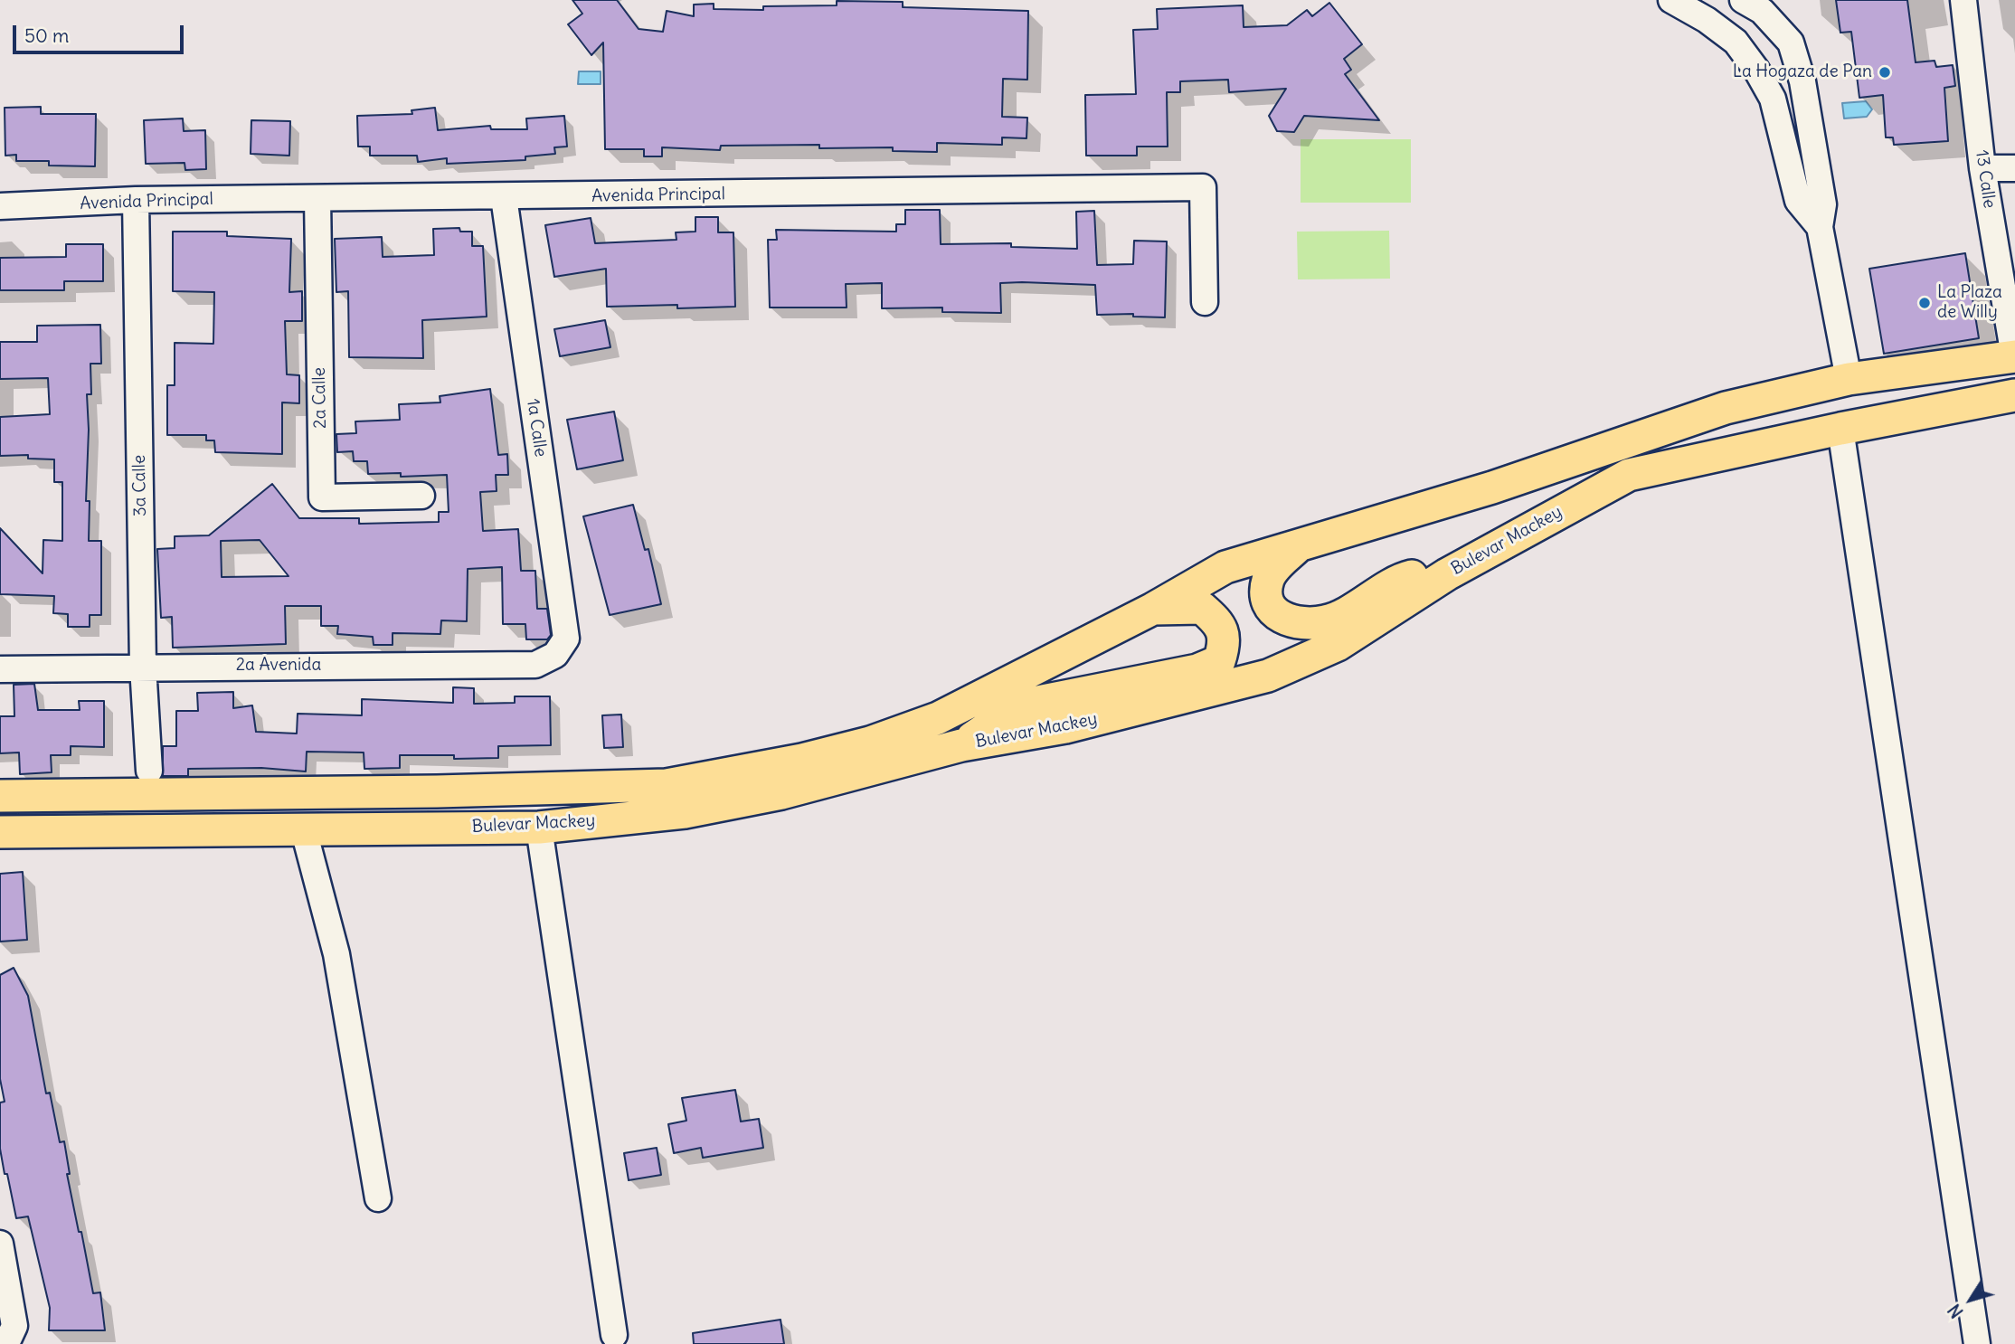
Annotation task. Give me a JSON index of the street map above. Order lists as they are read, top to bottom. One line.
{"streets":{"main road":["Bulevar Mackey"],"street":["13 Calle","Avenida Principal","2a Calle","1a Calle","3a Calle","2a Avenida"]},"crossings":[["13 Calle","Bulevar Mackey"],["Avenida Principal","2a Calle"],["Avenida Principal","1a Calle"],["Avenida Principal","3a Calle"],["1a Calle","2a Avenida"],["3a Calle","2a Avenida"]],"places":["La Hogaza de Pan","La Plaza de Willy"],"scale_bar":"50 m","north":"bottom left"}
